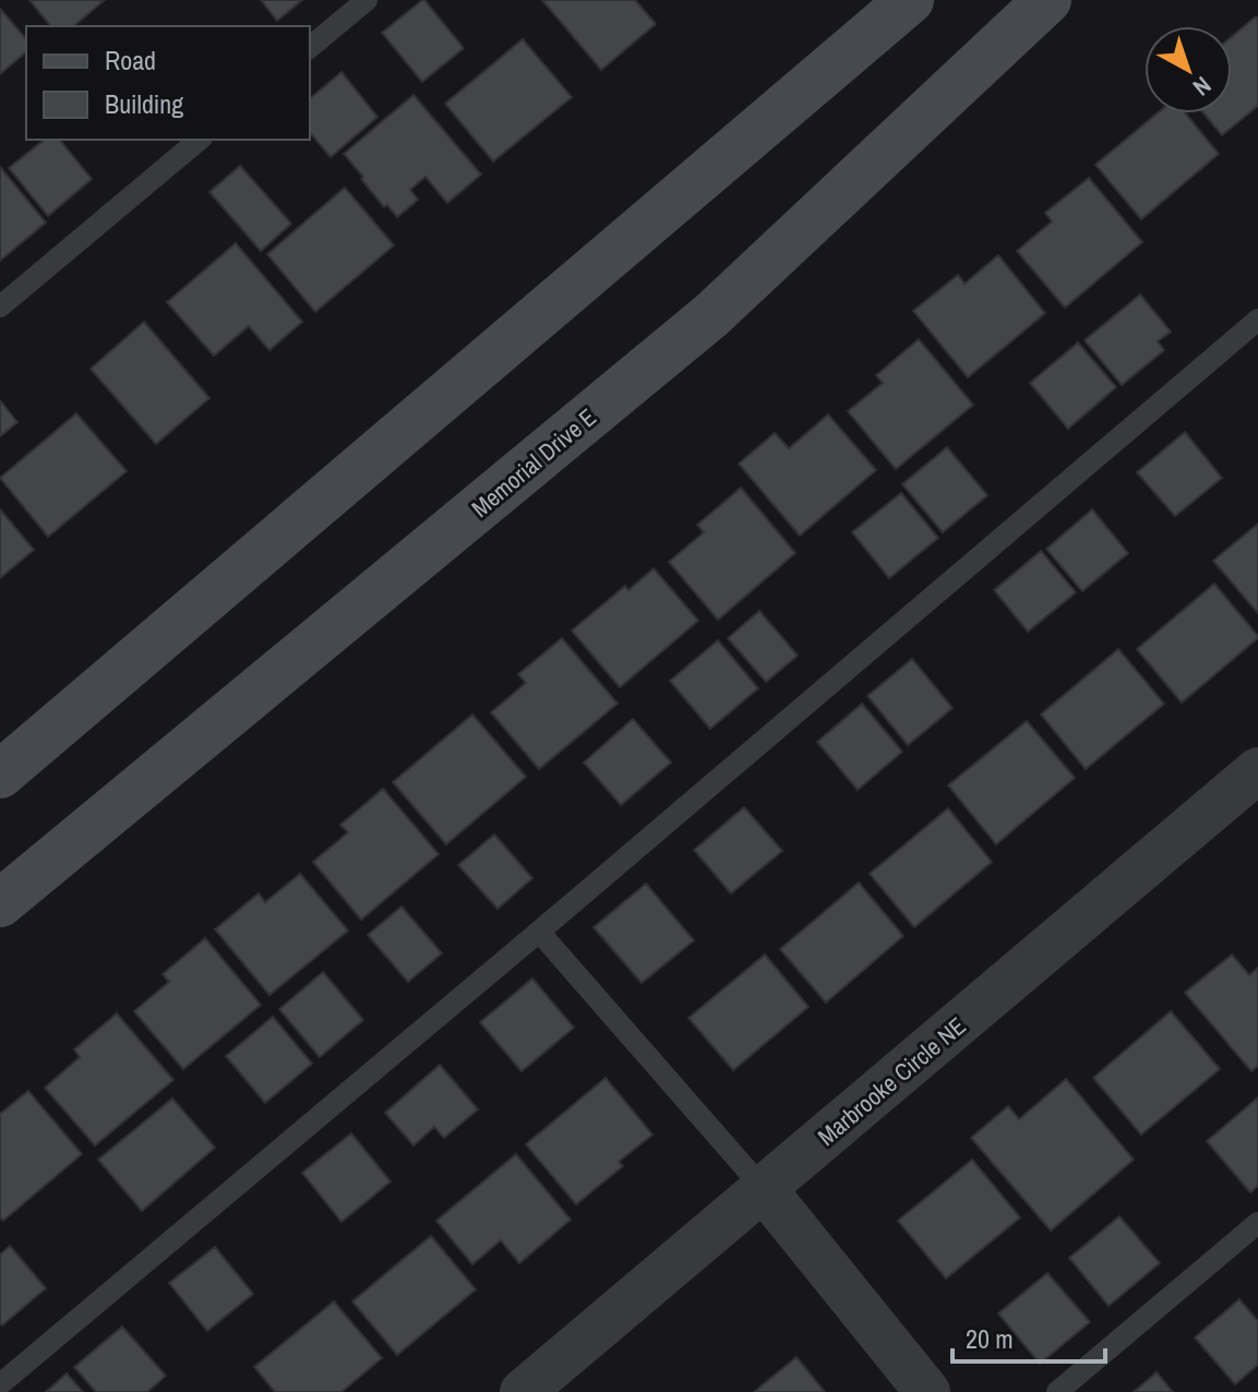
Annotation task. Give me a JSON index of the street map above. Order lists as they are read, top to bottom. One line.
{"streets":{"main road":["Memorial Drive E"],"street":["Marbrooke Circle NE"]},"legend":["Road","Building"],"scale_bar":"20 m","north":"bottom right"}
